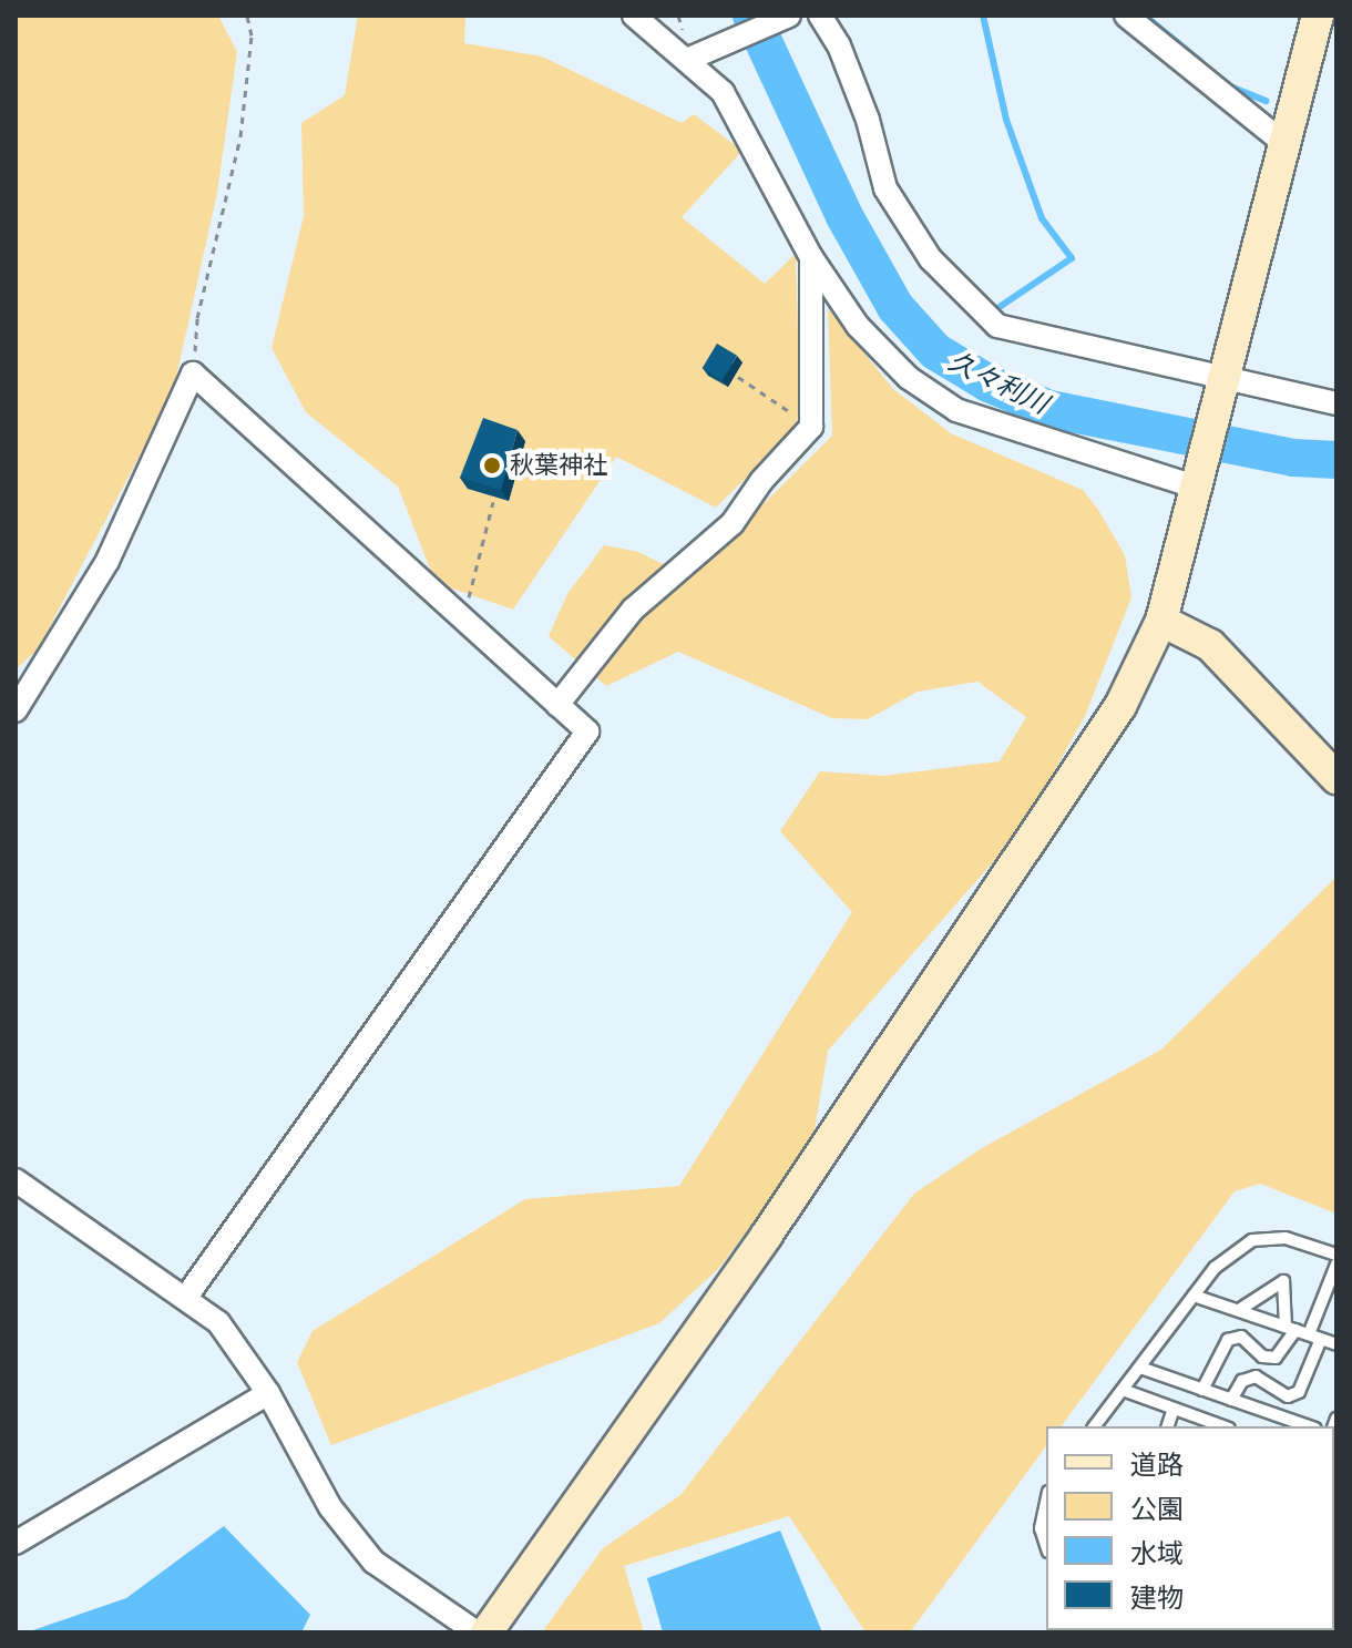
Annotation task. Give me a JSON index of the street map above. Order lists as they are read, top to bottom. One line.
{"water":["久々利川"],"places":["秋葉神社"],"legend":["道路","公園","水域","建物"]}
